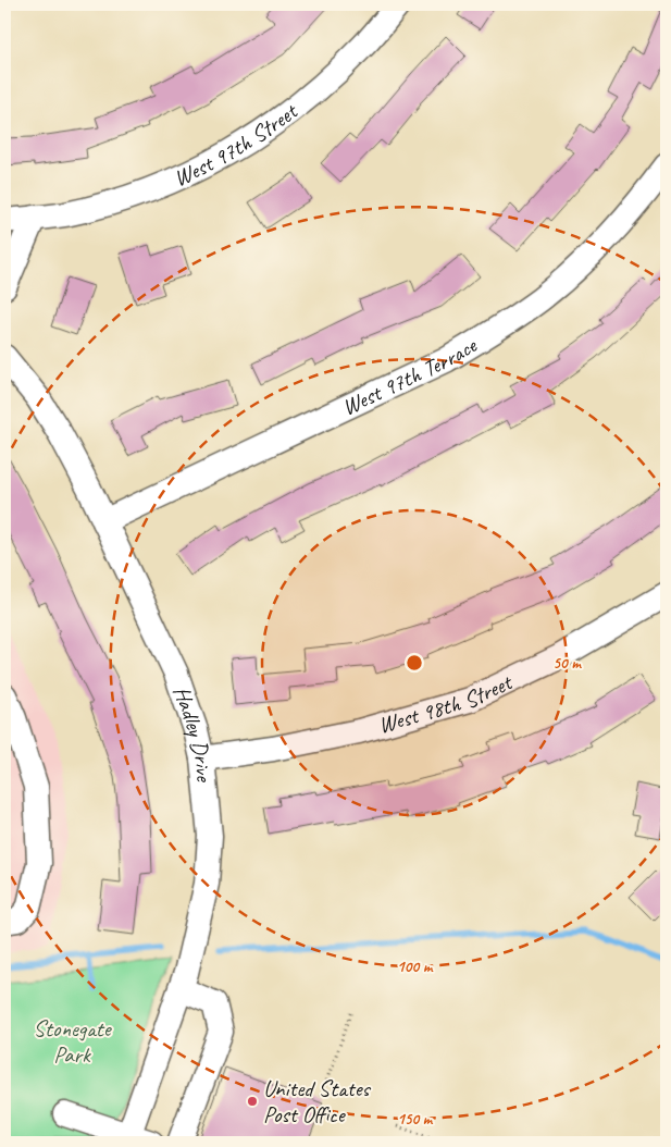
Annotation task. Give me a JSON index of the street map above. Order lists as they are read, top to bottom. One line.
{"streets":{"street":["West 97th Street","West 97th Terrace","West 98th Street","Hadley Drive"]},"crossings":[["West 97th Terrace","Hadley Drive"],["West 98th Street","Hadley Drive"]],"parks":["Stonegate Park"],"places":["United States Post Office"],"rings":["50 m","100 m","150 m"]}
